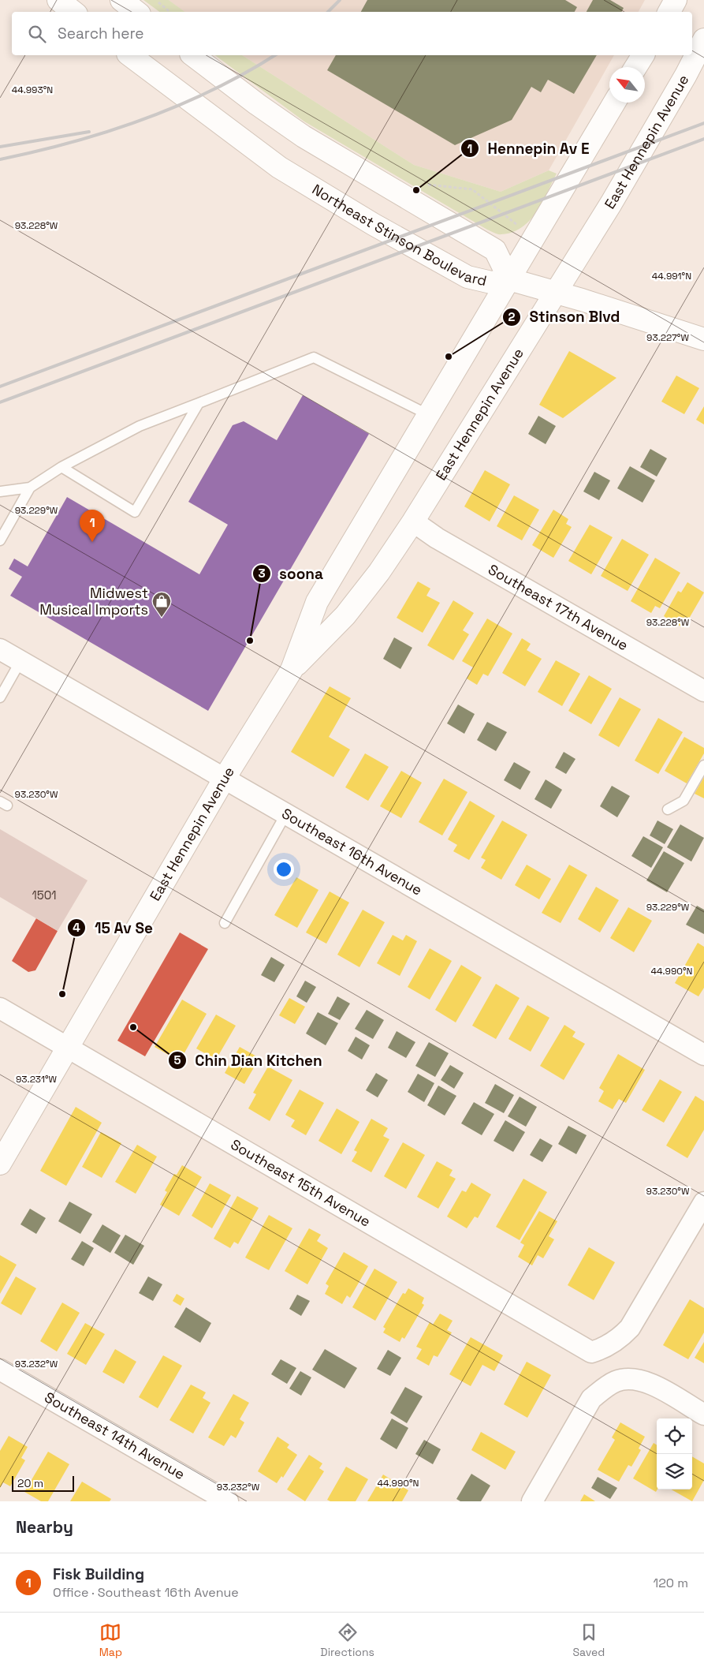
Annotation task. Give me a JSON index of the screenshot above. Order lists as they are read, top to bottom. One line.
{"streets":{"main road":["East Hennepin Avenue","Northeast Stinson Boulevard"],"street":["Southeast 17th Avenue","Southeast 16th Avenue","Southeast 15th Avenue","Southeast 14th Avenue"]},"crossings":[["East Hennepin Avenue","Northeast Stinson Boulevard"],["East Hennepin Avenue","Southeast 17th Avenue"],["East Hennepin Avenue","Southeast 16th Avenue"],["East Hennepin Avenue","Southeast 15th Avenue"]],"places":{"other":["Hennepin Av E","Stinson Blvd","soona","15 Av Se","Chin Dian Kitchen"],"shop":["Midwest Musical Imports"]},"house_numbers":["1501"],"scale_bar":"20 m","north":"top left","page":{"search":"Search here","pins":"1","scale":"20 m","heading":"Nearby","list":[{"mark":"1","name":"Fisk Building","note":"Office · Southeast 16th Avenue","value":"120 m"}],"nav":["Map","Directions","Saved"]},"coordinates":["44.993°N","93.228°W","44.991°N","93.227°W","93.229°W","93.230°W","44.990°N","93.231°W","93.232°W"]}
